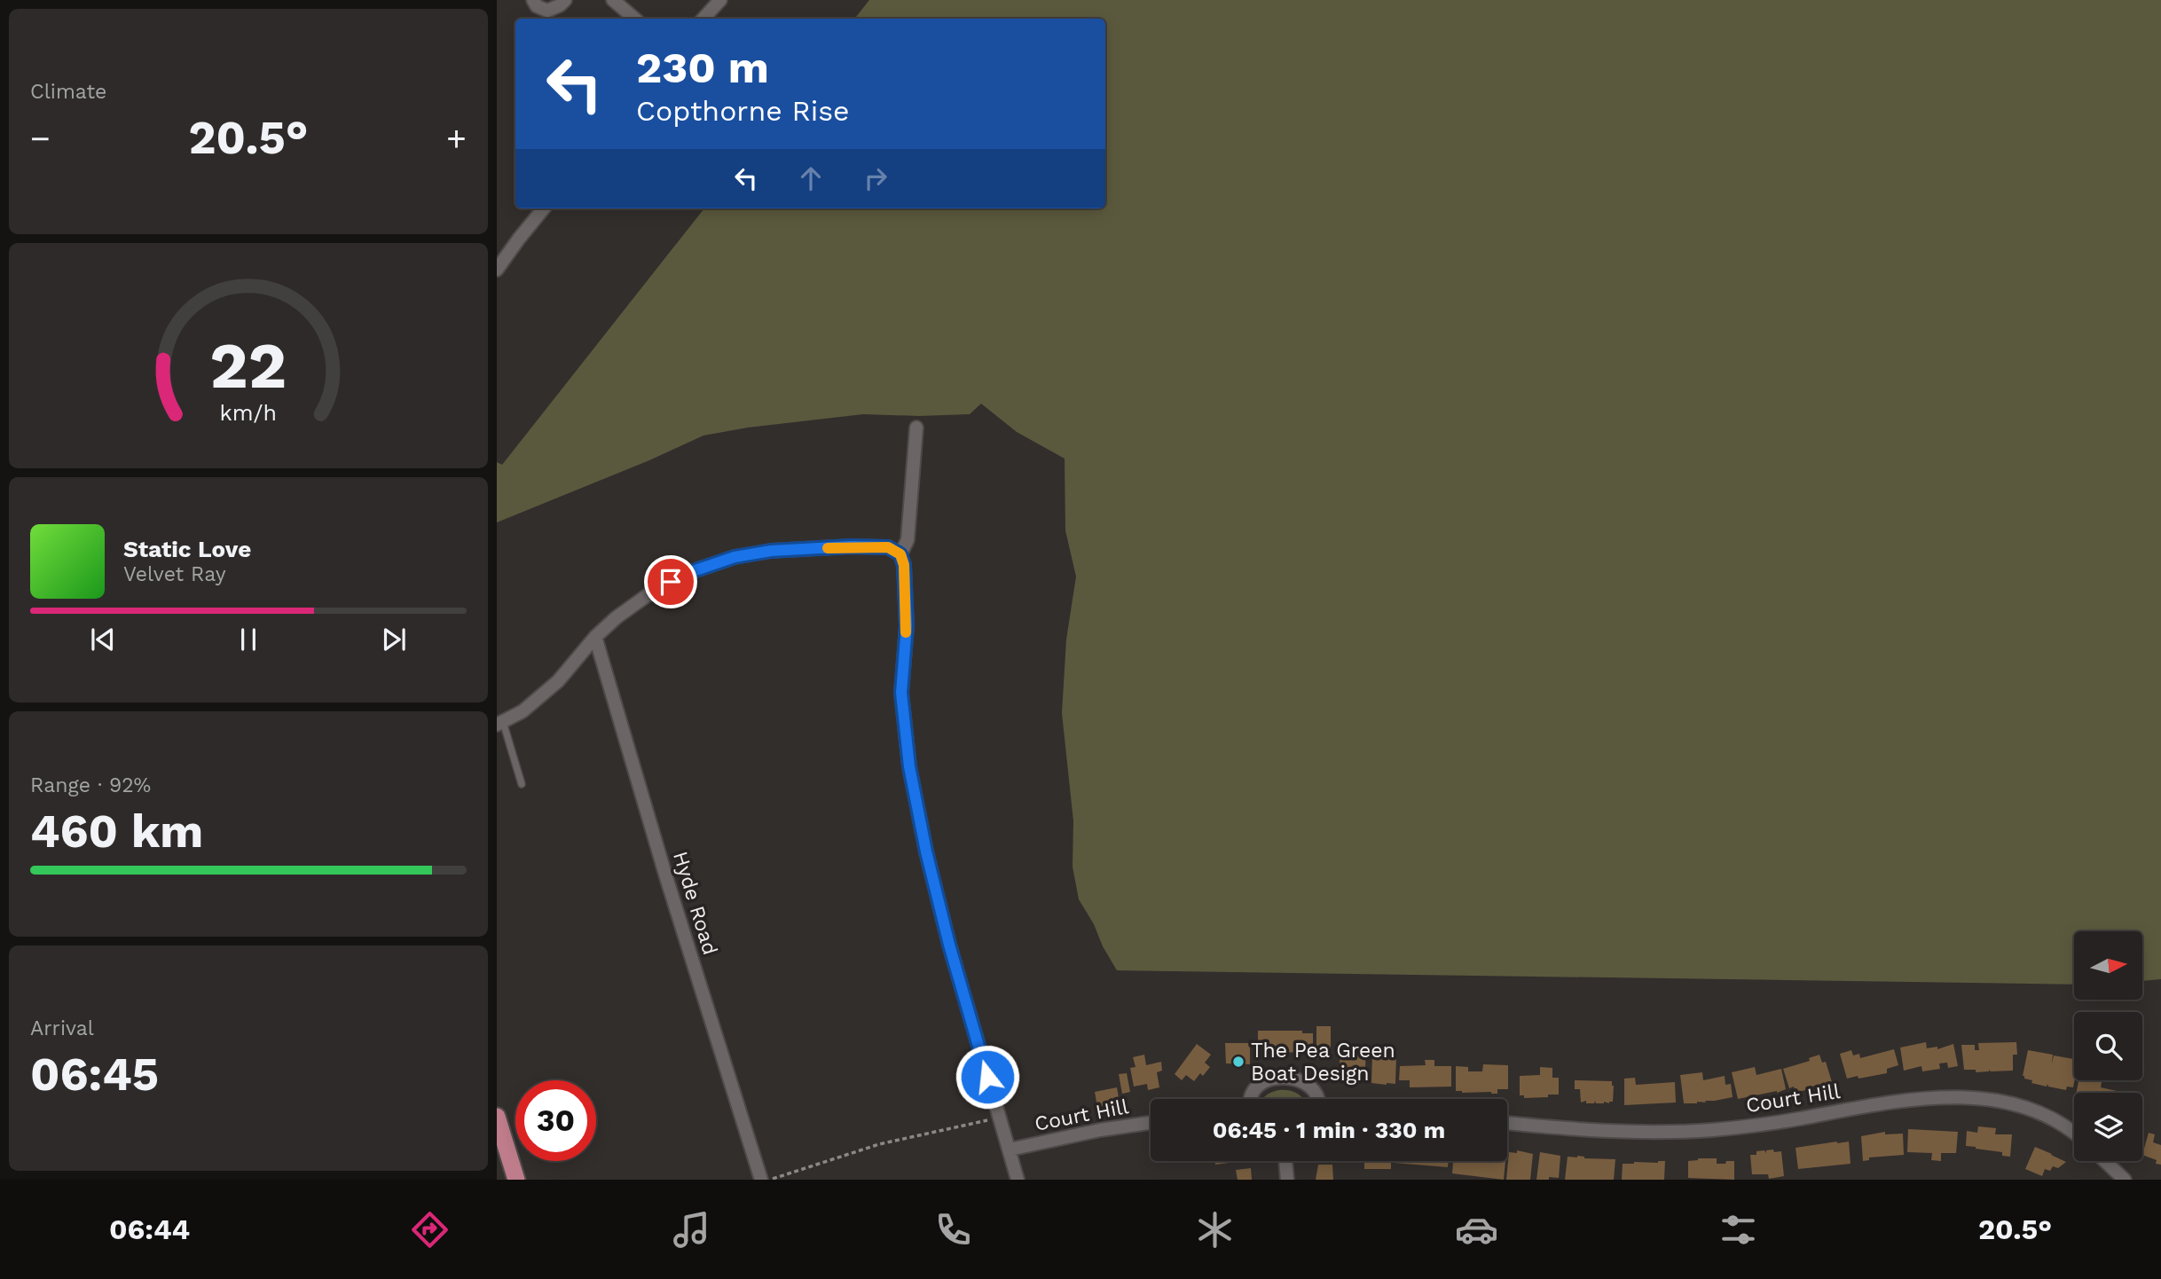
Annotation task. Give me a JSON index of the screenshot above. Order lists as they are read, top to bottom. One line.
{"streets":{"street":["Hyde Road","Court Hill"]},"places":["The Pea Green Boat Design"],"north":"right","page":{"tile":["Climate",["Range · 92%","460 km"],["Arrival","06:45"]],"turn":["230 m","Copthorne Rise"],"heat":["−","20.5°","+"],"song":["Static Love","Velvet Ray"],"limit":"30","trip":"06:45 · 1 min · 330 m","tabs":["06:44","20.5°"],"gauge":["22","km/h"]}}
